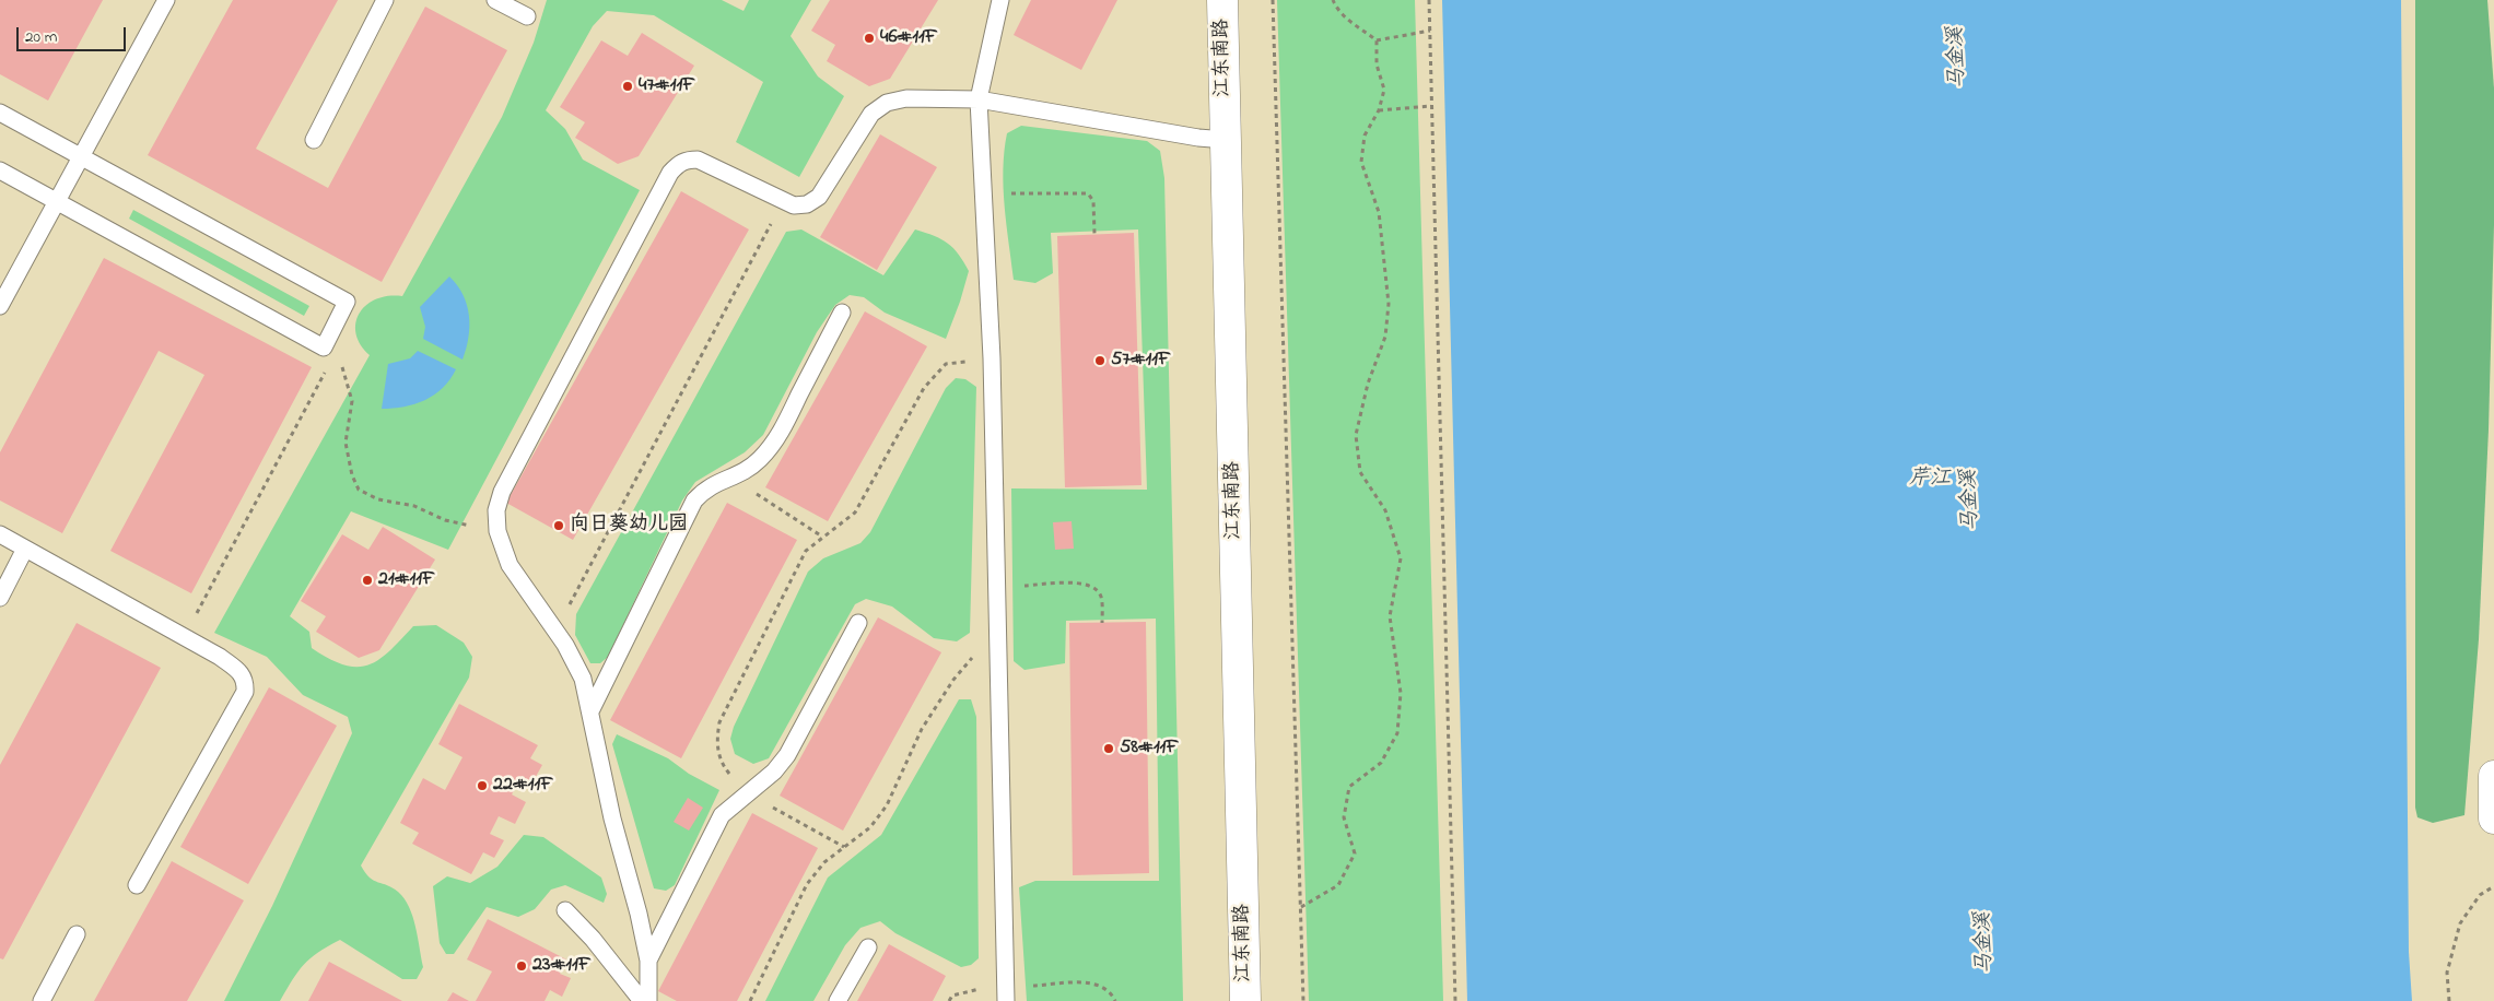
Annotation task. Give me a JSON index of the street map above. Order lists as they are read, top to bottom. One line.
{"streets":{"street":["江东南路"]},"water":["马金溪","芹江"],"places":["46#11F","47#11F","57#11F","向日葵幼儿园","21#11F","58#11F","22#11F","23#11F"],"scale_bar":"20 m"}
